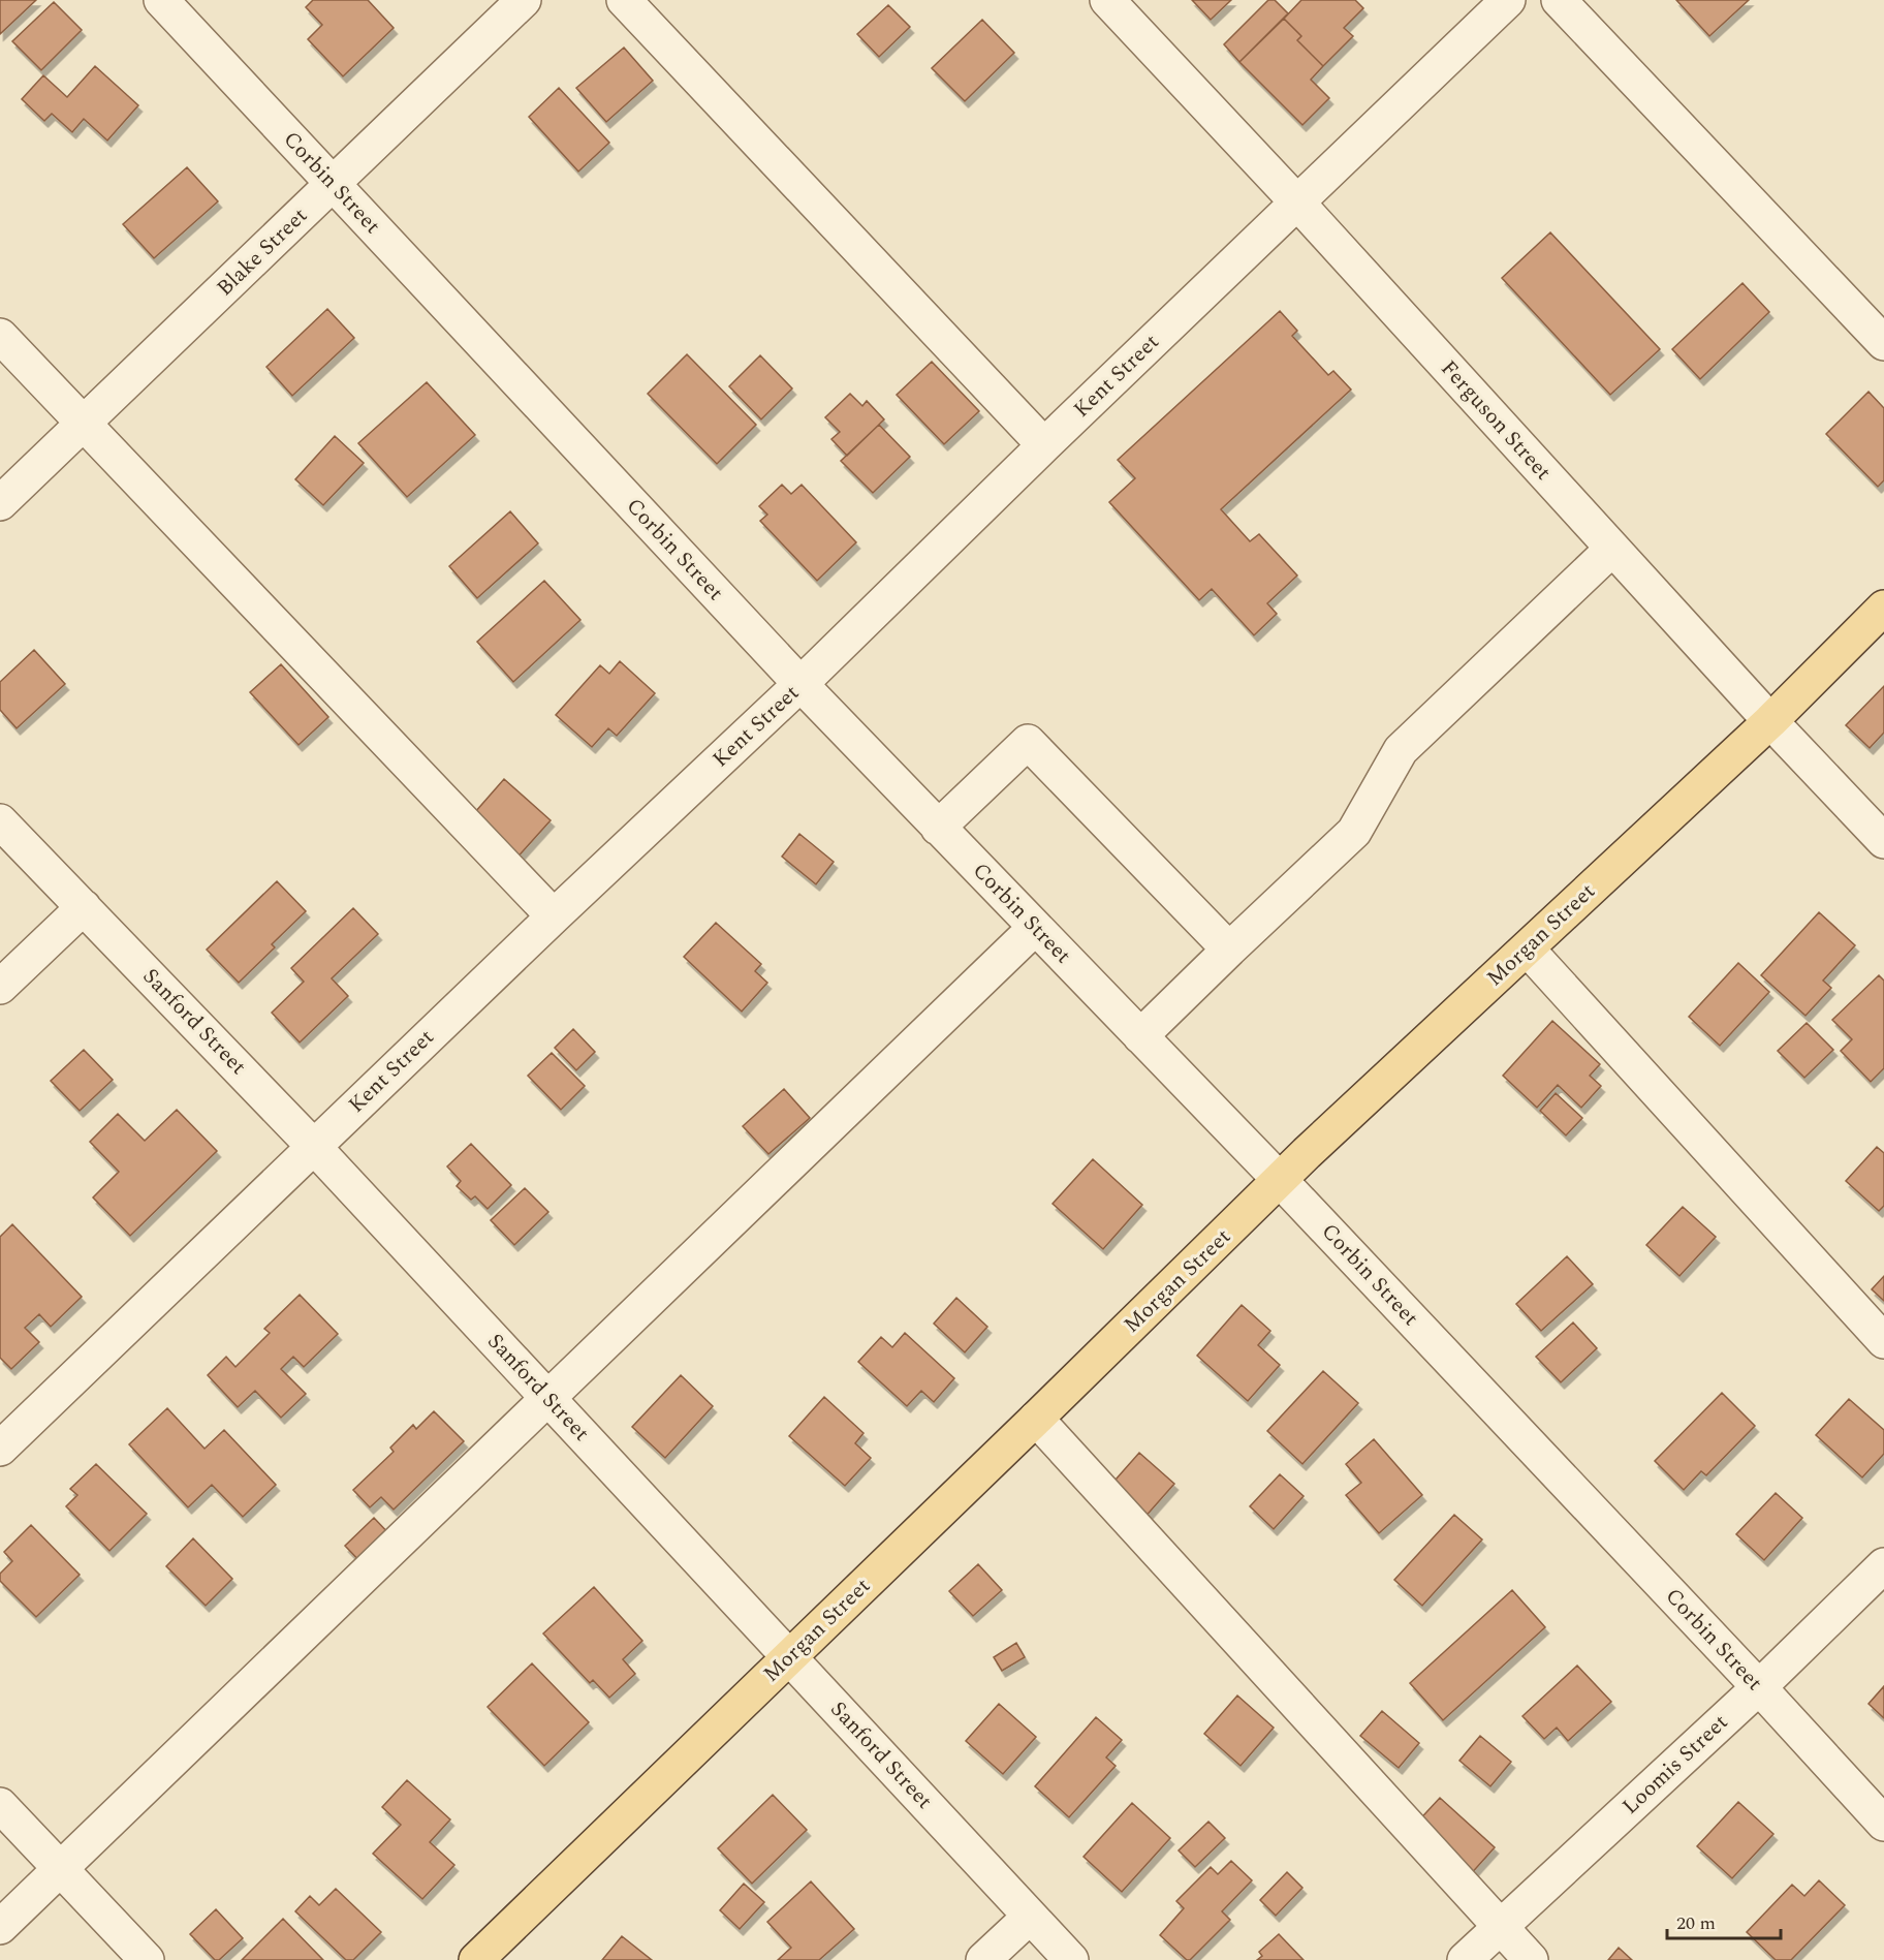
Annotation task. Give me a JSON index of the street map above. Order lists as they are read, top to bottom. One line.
{"streets":{"main road":["Morgan Street"],"street":["Corbin Street","Blake Street","Kent Street","Ferguson Street","Sanford Street","Loomis Street"]},"crossings":[["Corbin Street","Blake Street"],["Corbin Street","Kent Street"],["Corbin Street","Morgan Street"],["Corbin Street","Loomis Street"],["Kent Street","Ferguson Street"],["Kent Street","Sanford Street"],["Ferguson Street","Morgan Street"],["Morgan Street","Sanford Street"]],"scale_bar":"20 m"}
